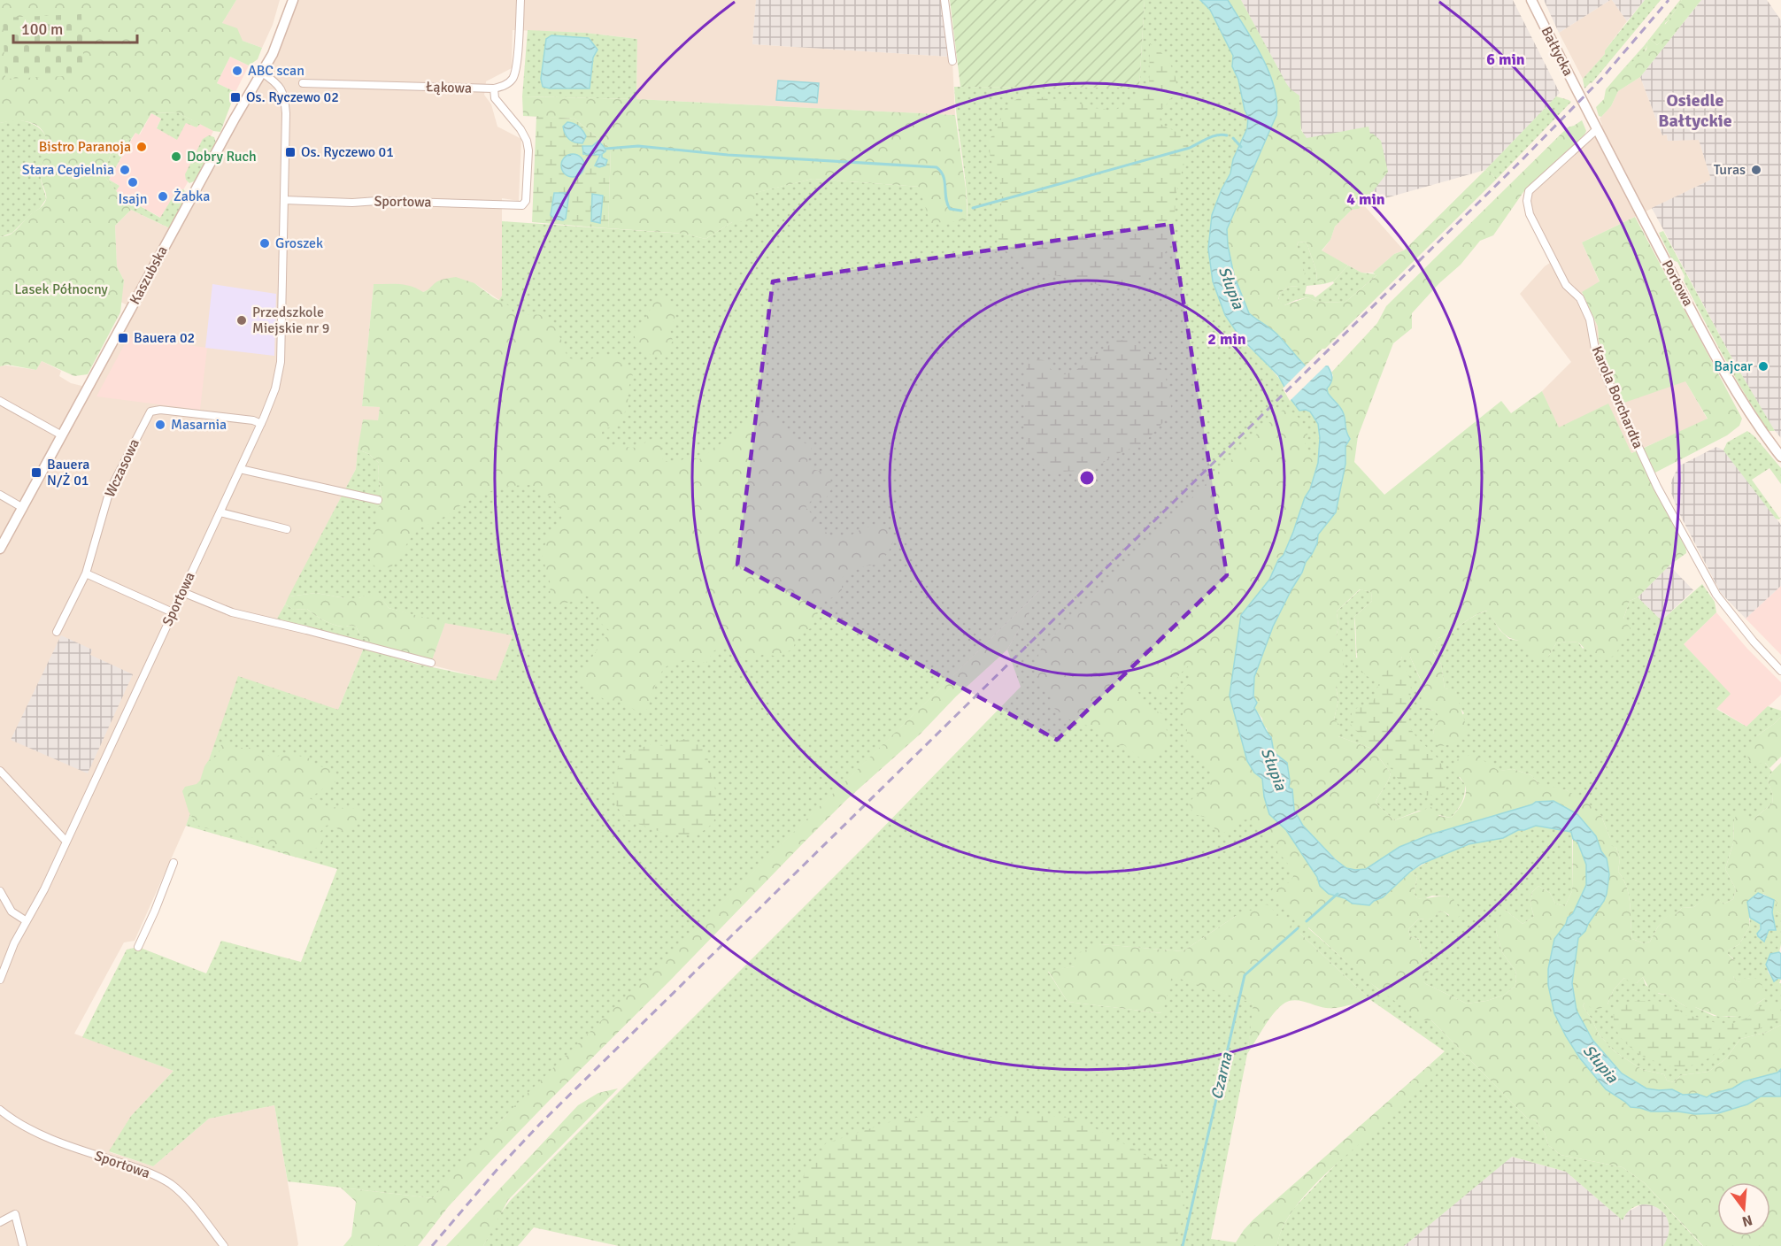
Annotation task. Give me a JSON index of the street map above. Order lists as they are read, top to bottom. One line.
{"streets":{"main road":["Bałtycka","Kaszubska","Portowa"],"street":["Łąkowa","Sportowa","Karola Borchardta","Wczasowa"]},"crossings":[["Bałtycka","Portowa"],["Łąkowa","Sportowa"],["Sportowa","Kaszubska"],["Sportowa","Wczasowa"],["Portowa","Karola Borchardta"]],"districts":["Osiedle Bałtyckie"],"water":["Słupia","Czarna"],"parks":["Lasek Północny"],"places":{"other":["ABC scan","Bistro Paranoja","Dobry Ruch","Stara Cegielnia","Turas","Isajn","Żabka","Groszek","Przedszkole Miejskie nr 9","Bajcar","Masarnia"],"transit":["Os. Ryczewo 02","Os. Ryczewo 01","Bauera 02","Bauera N/Ż 01"]},"scale_bar":"100 m","north":"bottom","rings":["6 min","4 min","2 min"]}
